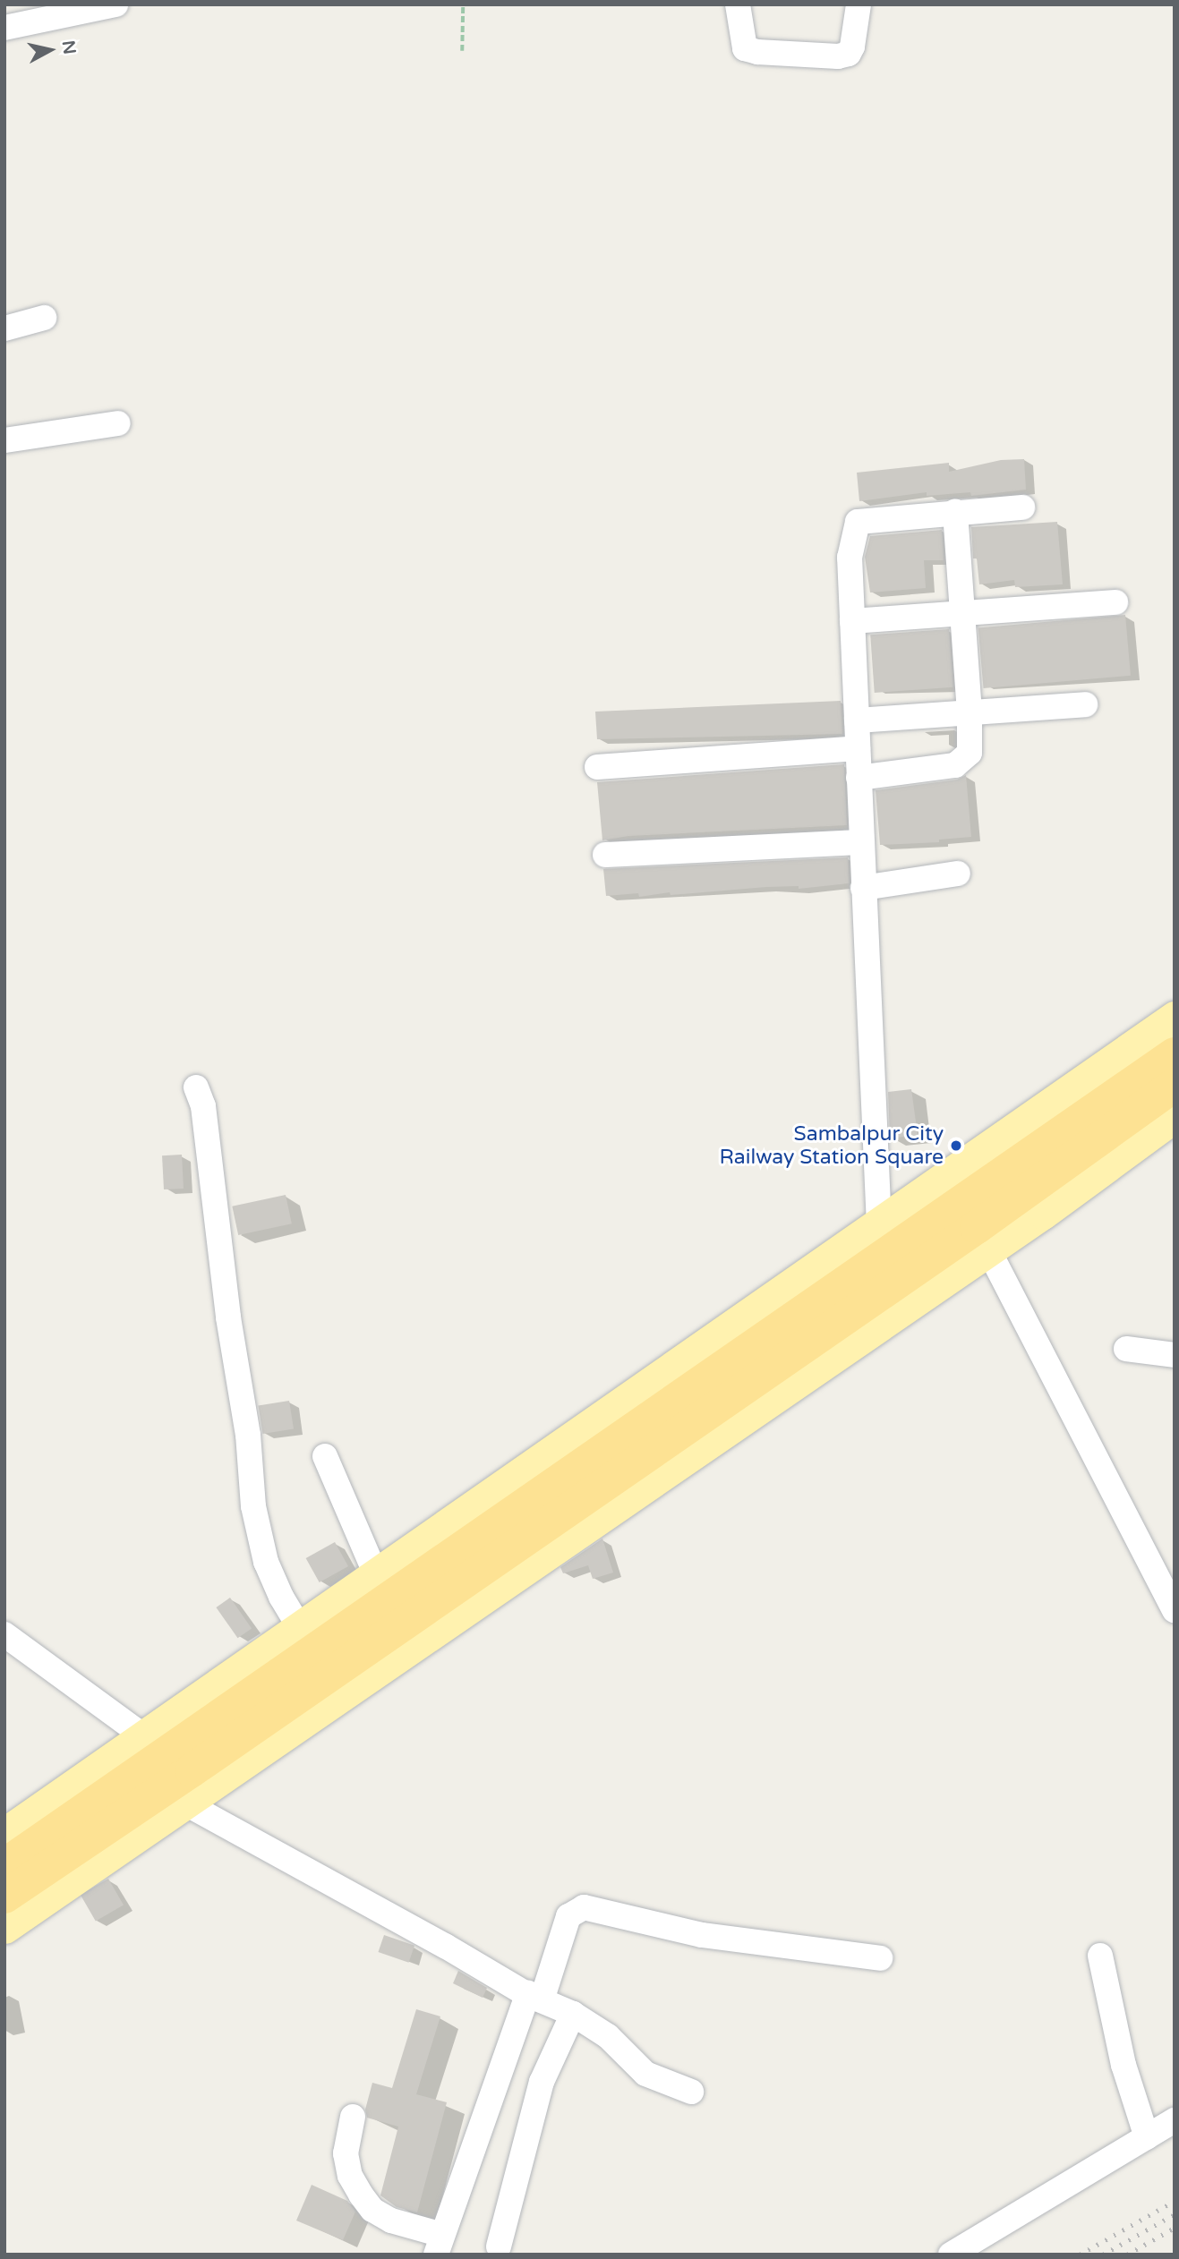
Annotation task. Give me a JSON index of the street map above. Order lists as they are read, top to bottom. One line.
{"places":["Sambalpur City Railway Station Square"],"north":"right"}
